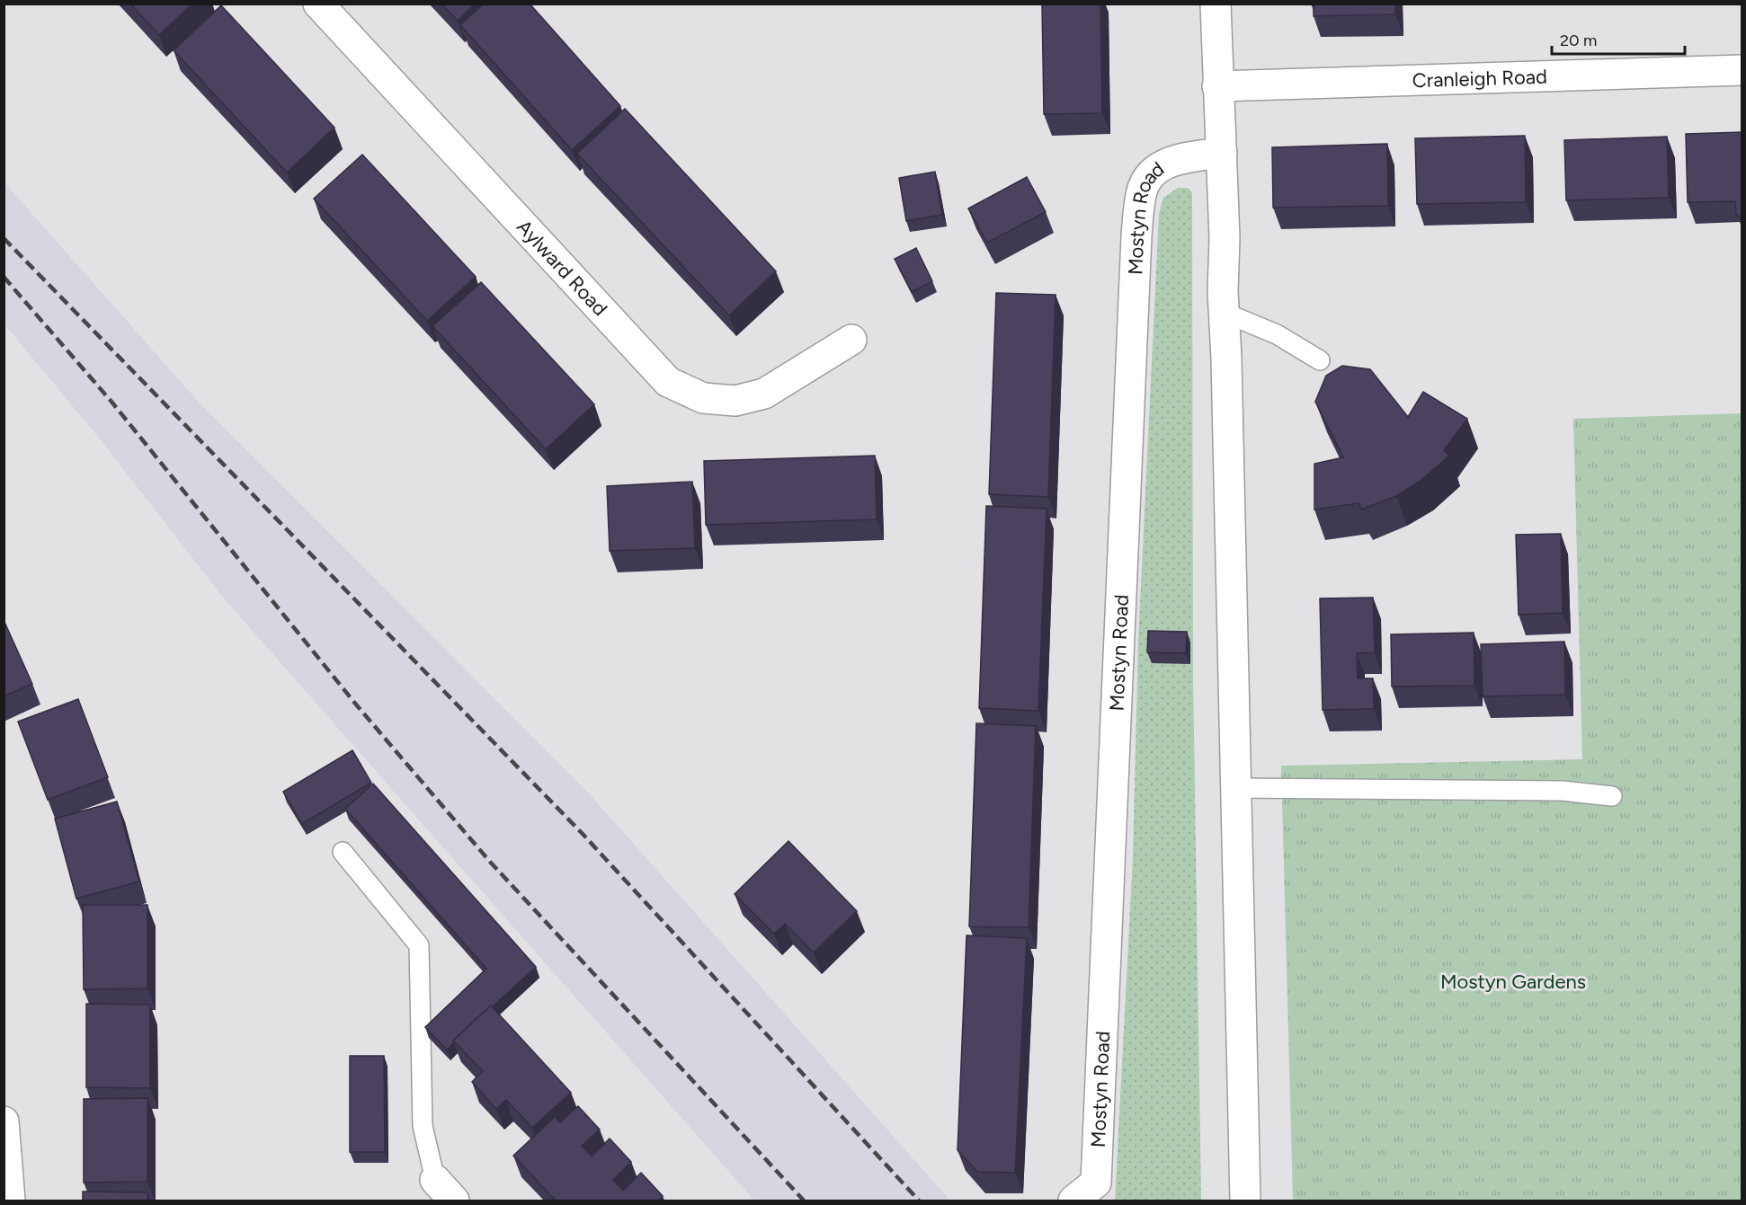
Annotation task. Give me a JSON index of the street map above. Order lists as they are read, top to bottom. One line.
{"streets":{"street":["Cranleigh Road","Mostyn Road","Aylward Road"]},"parks":["Mostyn Gardens"],"scale_bar":"20 m"}
